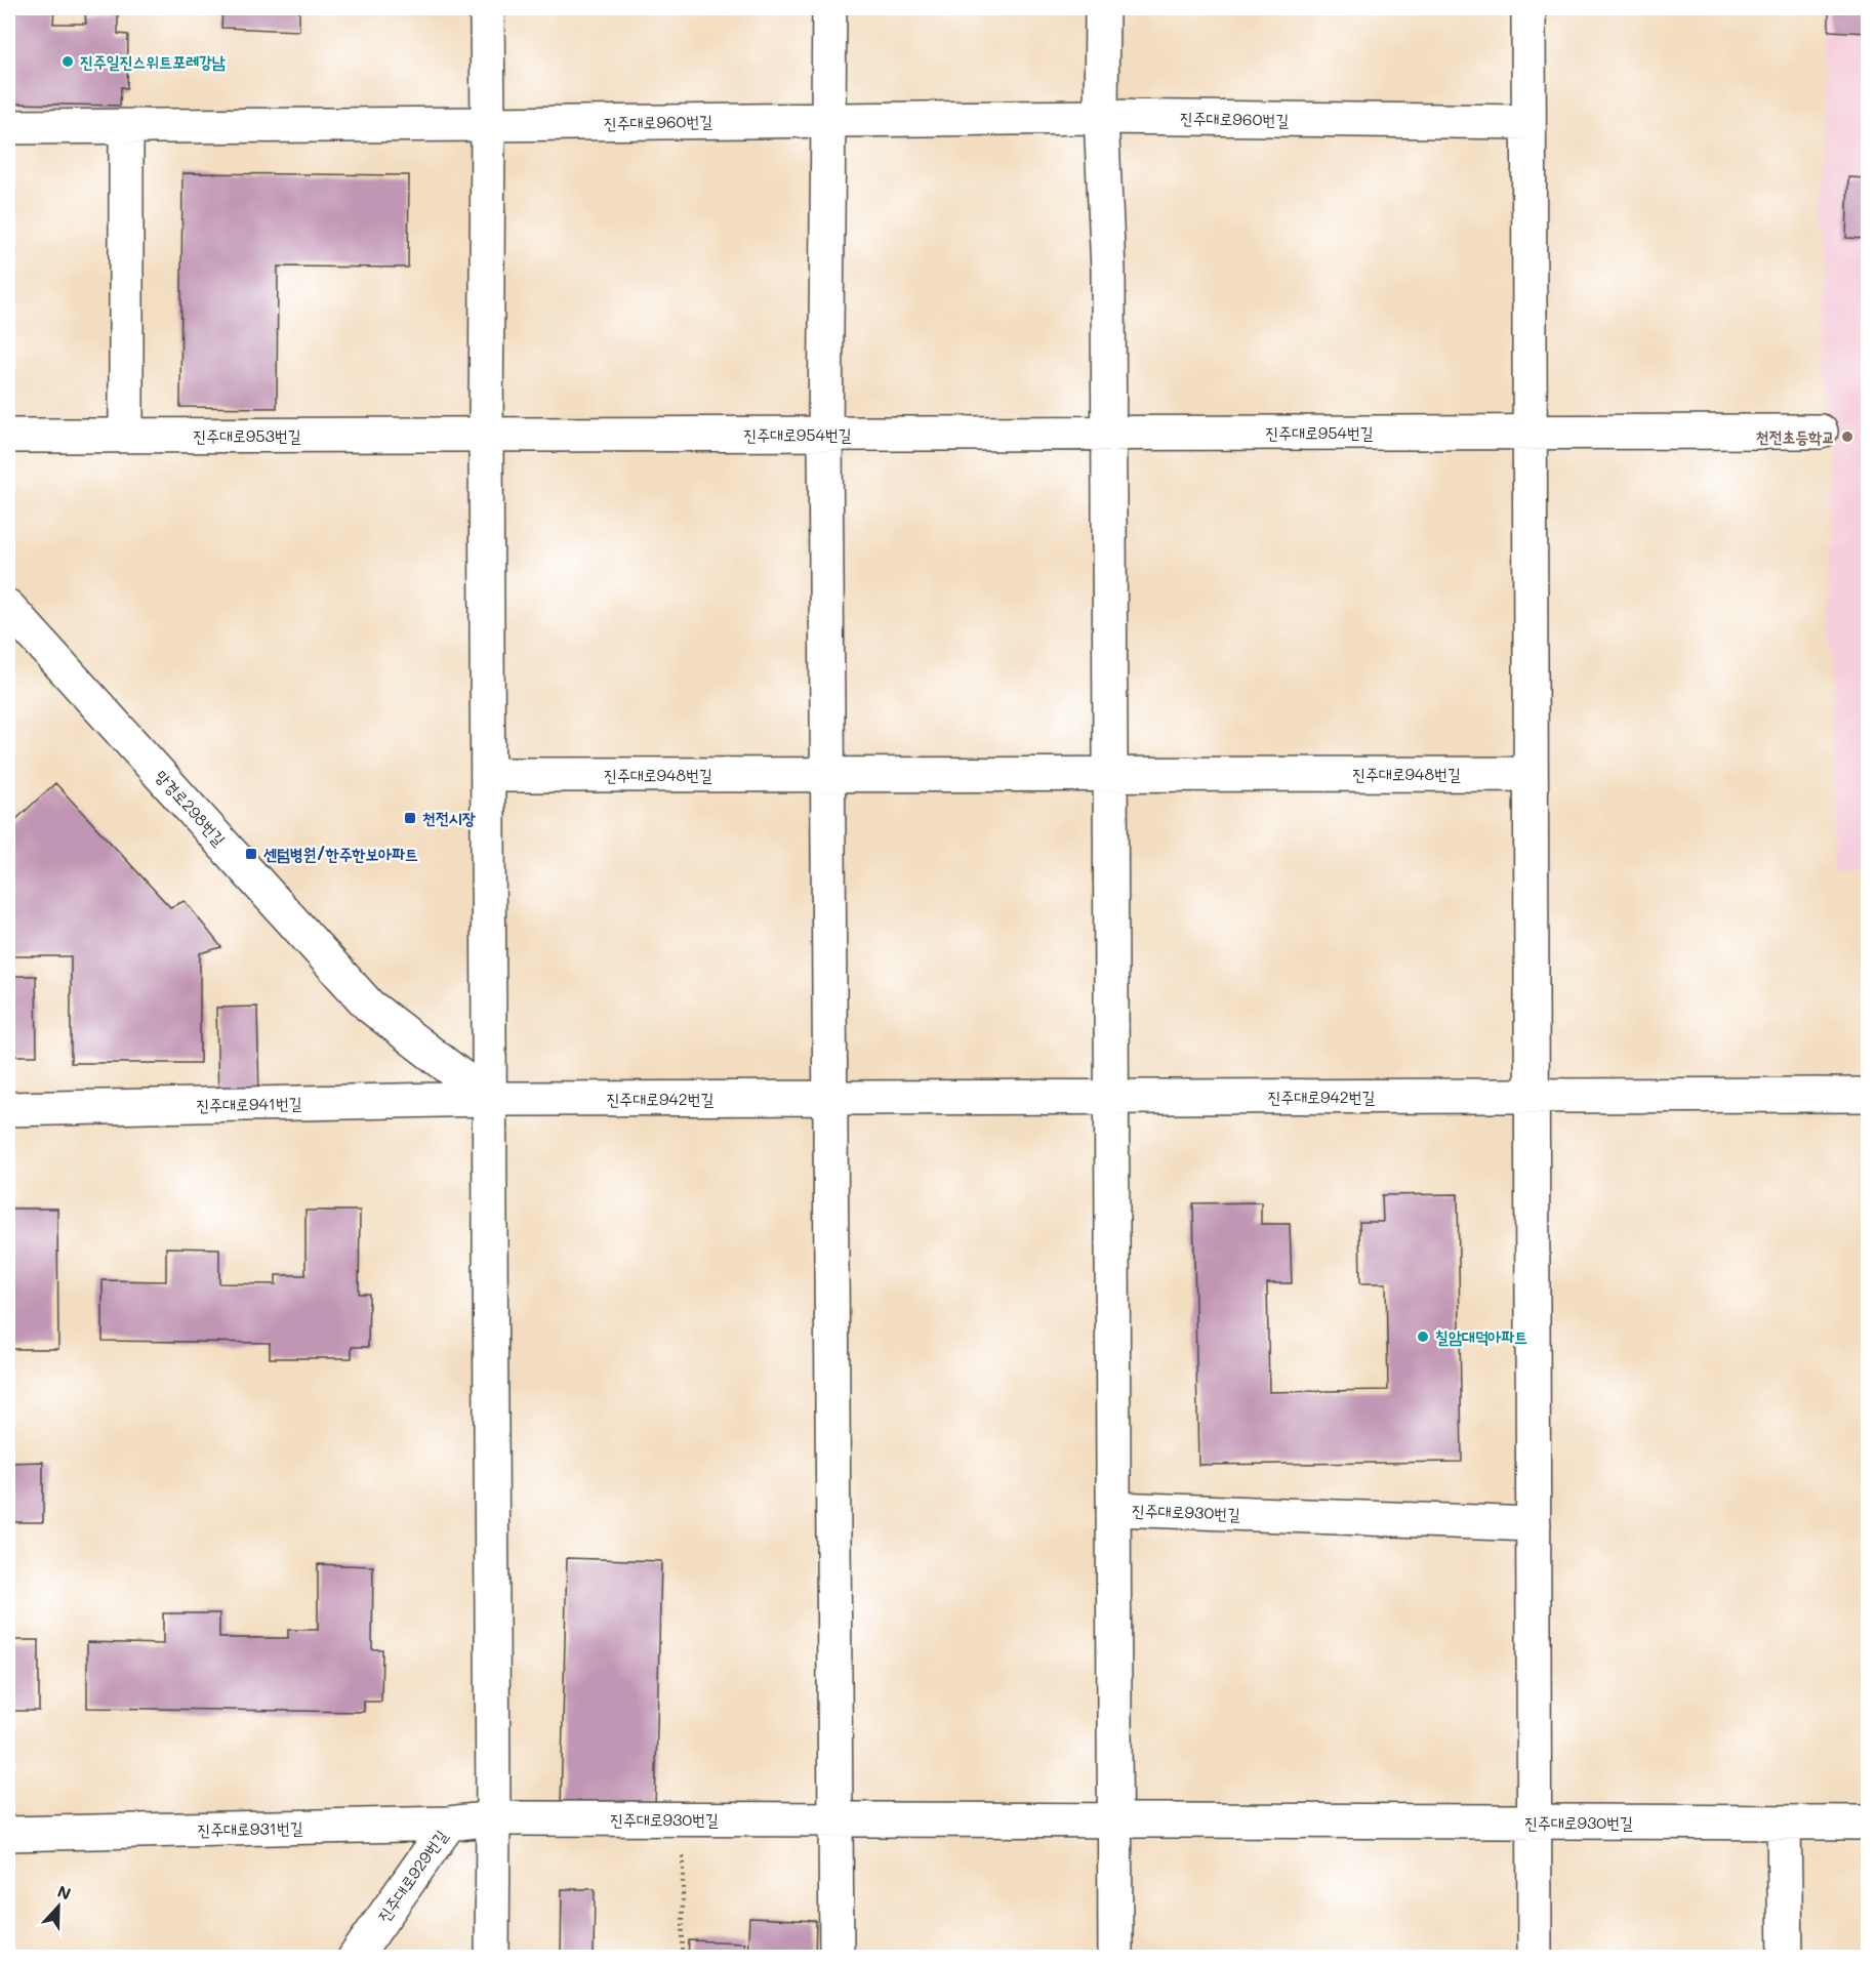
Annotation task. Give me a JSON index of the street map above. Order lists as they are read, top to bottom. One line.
{"streets":{"street":["진주대로960번길","진주대로954번길","진주대로953번길","진주대로948번길","망경로298번길","진주대로942번길","진주대로941번길","진주대로930번길","진주대로931번길","진주대로929번길"]},"crossings":[["진주대로954번길","진주대로953번길"],["망경로298번길","진주대로942번길"],["망경로298번길","진주대로941번길"],["진주대로942번길","진주대로941번길"],["진주대로930번길","진주대로931번길"],["진주대로931번길","진주대로929번길"]],"places":{"other":["진주일진스위트포레강남","천전초등학교","칠암대덕아파트"],"transit":["천전시장","센텀병원/한주한보아파트"]},"north":"top"}
